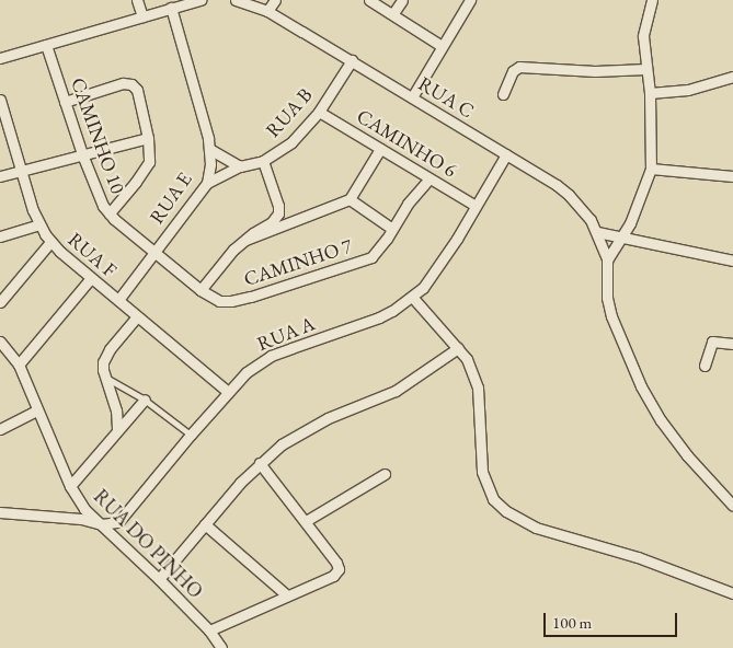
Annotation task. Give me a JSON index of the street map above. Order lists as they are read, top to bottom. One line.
{"streets":{"street":["RUA C","RUA B","CAMINHO 10","CAMINHO 6","RUA E","RUA F","CAMINHO 7","RUA A","RUA DO PINHO"]},"crossings":[["RUA C","RUA B"],["RUA C","RUA A"],["RUA B","CAMINHO 6"],["RUA B","RUA E"],["CAMINHO 10","RUA E"],["CAMINHO 10","CAMINHO 7"],["CAMINHO 6","CAMINHO 7"],["CAMINHO 6","RUA A"],["RUA E","RUA F"],["RUA E","CAMINHO 7"],["RUA F","RUA A"],["RUA A","RUA DO PINHO"]],"scale_bar":"100 m"}
